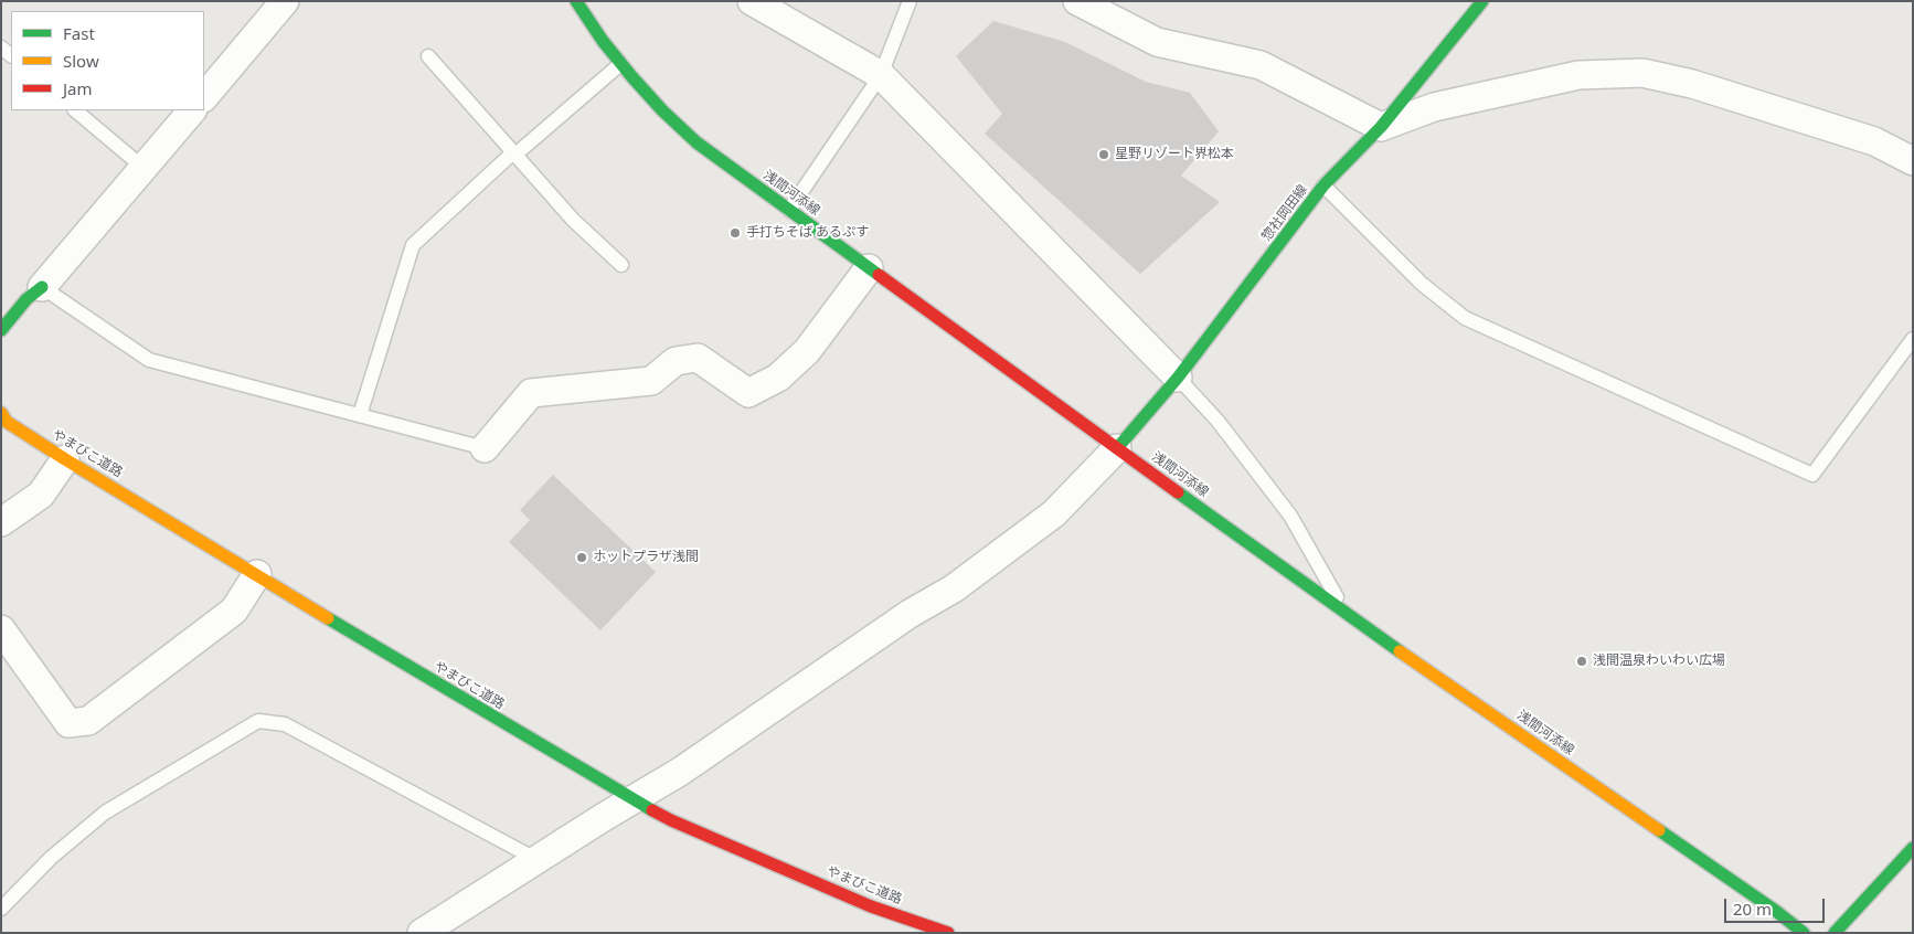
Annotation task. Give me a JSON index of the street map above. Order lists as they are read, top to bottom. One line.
{"streets":{"main road":["浅間河添線","惣社岡田線","やまびこ道路"]},"crossings":[["浅間河添線","惣社岡田線"]],"places":["星野リゾート界松本","手打ちそば あるぷす","ホットプラザ浅間","浅間温泉わいわい広場"],"legend":["Fast","Slow","Jam"],"scale_bar":"20 m"}
